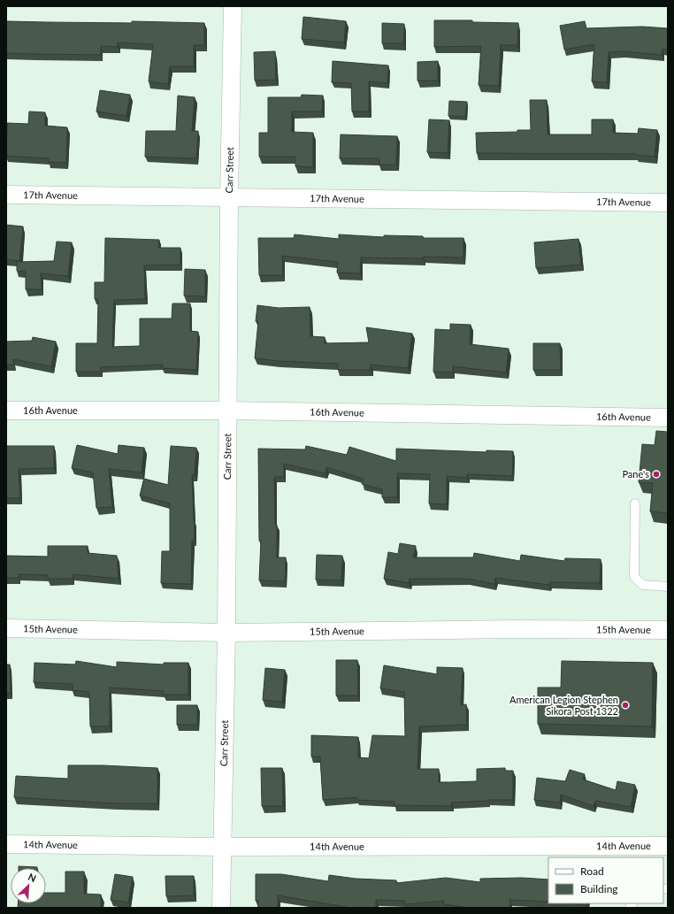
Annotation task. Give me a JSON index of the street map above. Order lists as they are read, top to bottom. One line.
{"streets":{"street":["Carr Street","17th Avenue","16th Avenue","15th Avenue","14th Avenue"]},"crossings":[["Carr Street","17th Avenue"],["Carr Street","16th Avenue"],["Carr Street","15th Avenue"],["Carr Street","14th Avenue"]],"places":["Pane's","American Legion Stephen Sikora Post 1322"],"legend":["Road","Building"],"north":"top right"}
